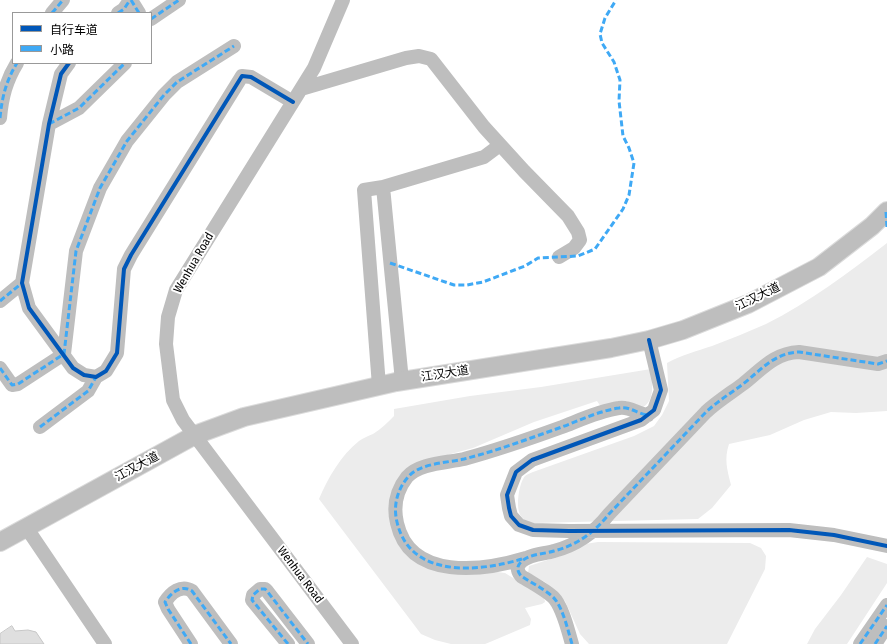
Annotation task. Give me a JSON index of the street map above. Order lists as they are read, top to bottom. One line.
{"streets":{"main road":["江汉大道"],"street":["Wenhua Road"]},"crossings":[["Wenhua Road","江汉大道"]],"legend":["自行车道","小路"]}
